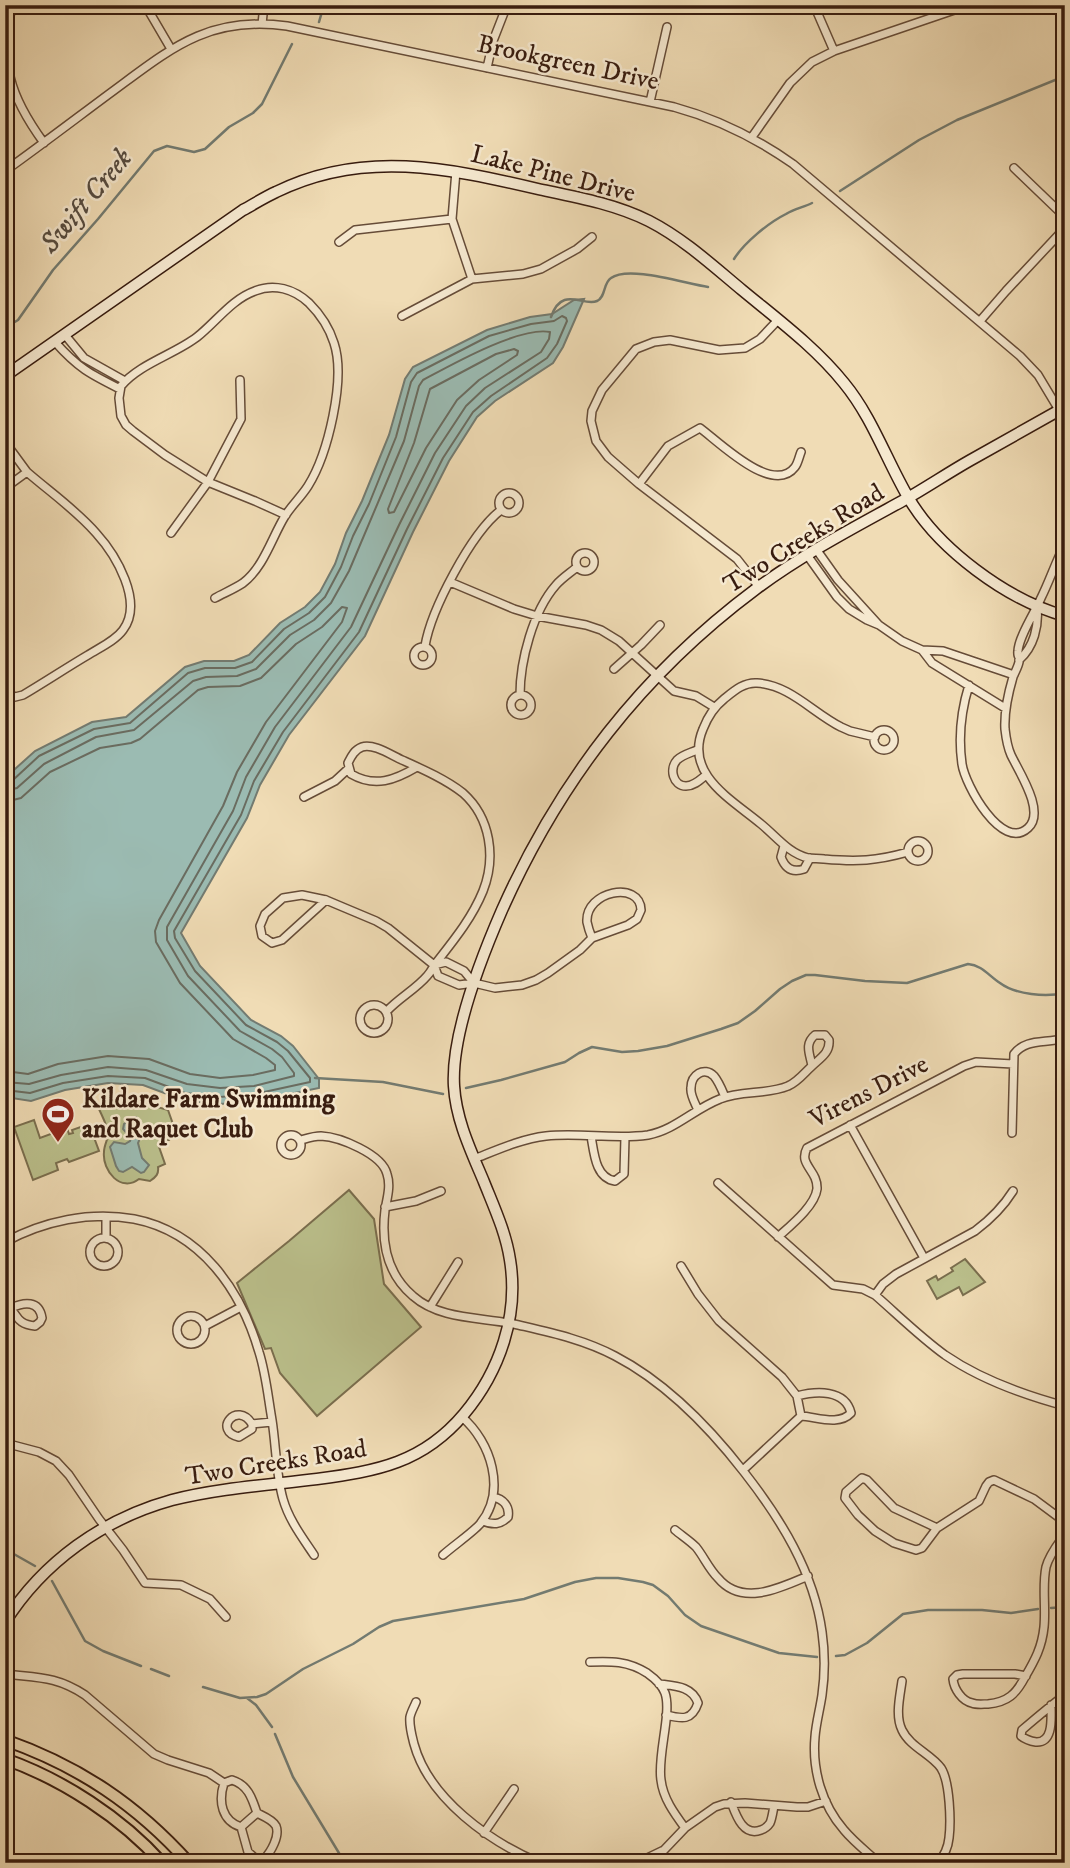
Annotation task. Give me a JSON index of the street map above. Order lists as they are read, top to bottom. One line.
{"streets":{"street":["Brookgreen Drive","Lake Pine Drive","Two Creeks Road","Virens Drive"]},"crossings":[["Brookgreen Drive","Two Creeks Road"],["Lake Pine Drive","Two Creeks Road"]],"water":["Swift Creek"],"places":{"sports":["Kildare Farm Swimming and Raquet Club"]}}
